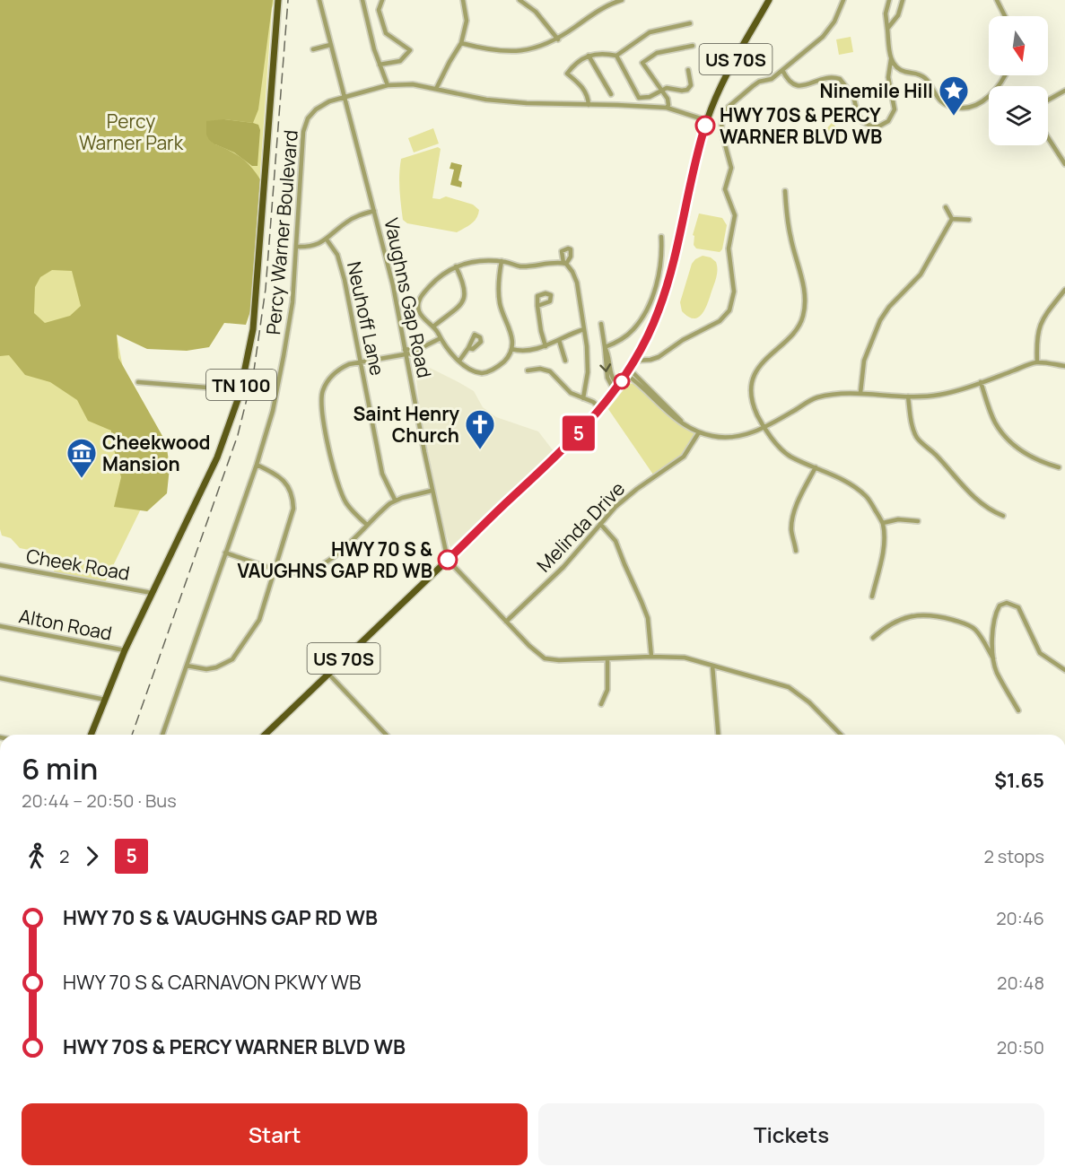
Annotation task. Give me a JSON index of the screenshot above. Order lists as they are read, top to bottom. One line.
{"streets":{"main road":["US 70S","TN 100"],"street":["Percy Warner Boulevard","Vaughns Gap Road","Neuhoff Lane","Melinda Drive","Cheek Road","Alton Road"]},"crossings":[["US 70S","Percy Warner Boulevard"],["US 70S","Vaughns Gap Road"],["Percy Warner Boulevard","Vaughns Gap Road"],["Vaughns Gap Road","Melinda Drive"],["TN 100","Cheek Road"],["TN 100","Alton Road"]],"parks":["Percy Warner Park"],"places":{"place":["Ninemile Hill"],"other":["HWY 70S & PERCY WARNER BLVD WB","HWY 70 S & VAUGHNS GAP RD WB"],"church":["Saint Henry Church"],"museum":["Cheekwood Mansion"]},"lines":["bus line 5"],"north":"bottom","page":{"on_map":"5","heading":["6 min","20:44 – 20:50 · Bus","$1.65"],"legs":["2","5","2 stops"],"list":[{"name":"HWY 70 S & VAUGHNS GAP RD WB","value":"20:46"},{"name":"HWY 70 S & CARNAVON PKWY WB","value":"20:48"},{"name":"HWY 70S & PERCY WARNER BLVD WB","value":"20:50"}],"buttons":["Start","Tickets"]}}
